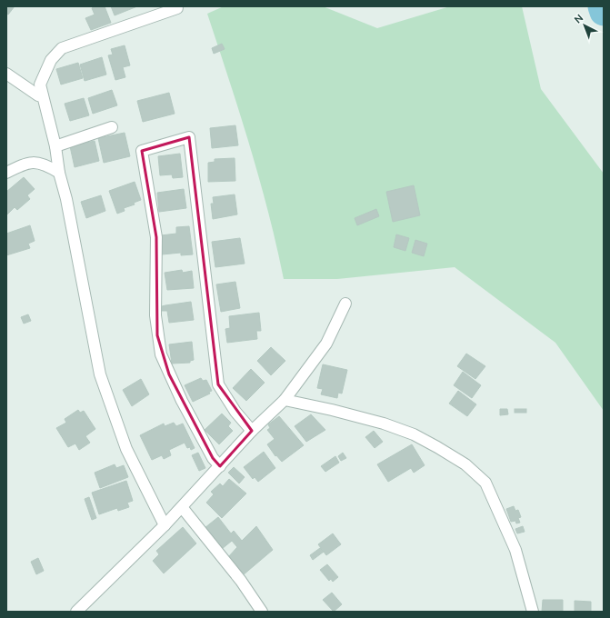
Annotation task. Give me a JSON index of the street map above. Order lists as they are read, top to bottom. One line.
{"north":"top left"}
